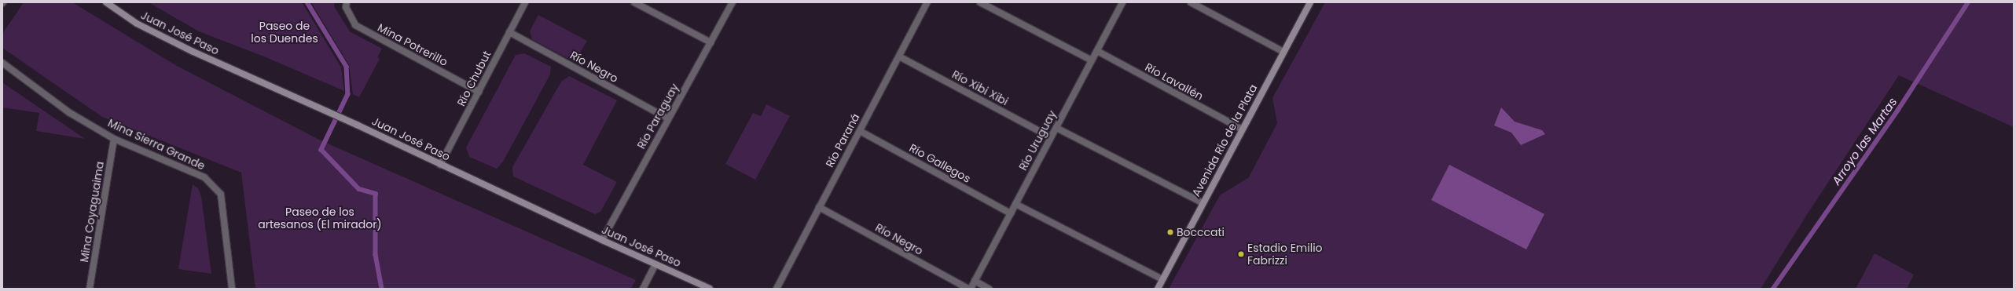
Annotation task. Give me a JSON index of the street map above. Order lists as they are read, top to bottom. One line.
{"streets":{"main road":["Juan José Paso","Avenida Río de la Plata"],"street":["Mina Potrerillo","Río Negro","Río Chubut","Río Lavallén","Río Xibi Xibi","Río Paraguay","Río Paraná","Río Uruguay","Mina Sierra Grande","Río Gallegos","Mina Coyaguaima"]},"crossings":[["Juan José Paso","Río Chubut"],["Juan José Paso","Río Paraguay"],["Mina Potrerillo","Río Chubut"],["Río Negro","Río Chubut"],["Río Negro","Río Paraguay"],["Río Negro","Río Paraná"],["Río Negro","Río Uruguay"],["Río Lavallén","Río Uruguay"],["Río Lavallén","Avenida Río de la Plata"],["Río Xibi Xibi","Río Paraná"],["Río Xibi Xibi","Río Uruguay"],["Río Paraná","Río Gallegos"],["Río Uruguay","Río Gallegos"],["Mina Sierra Grande","Mina Coyaguaima"]],"water":["Arroyo las Martas"],"parks":["Paseo de los Duendes","Paseo de los artesanos (El mirador)"],"places":["Bocccati","Estadio Emilio Fabrizzi"]}
